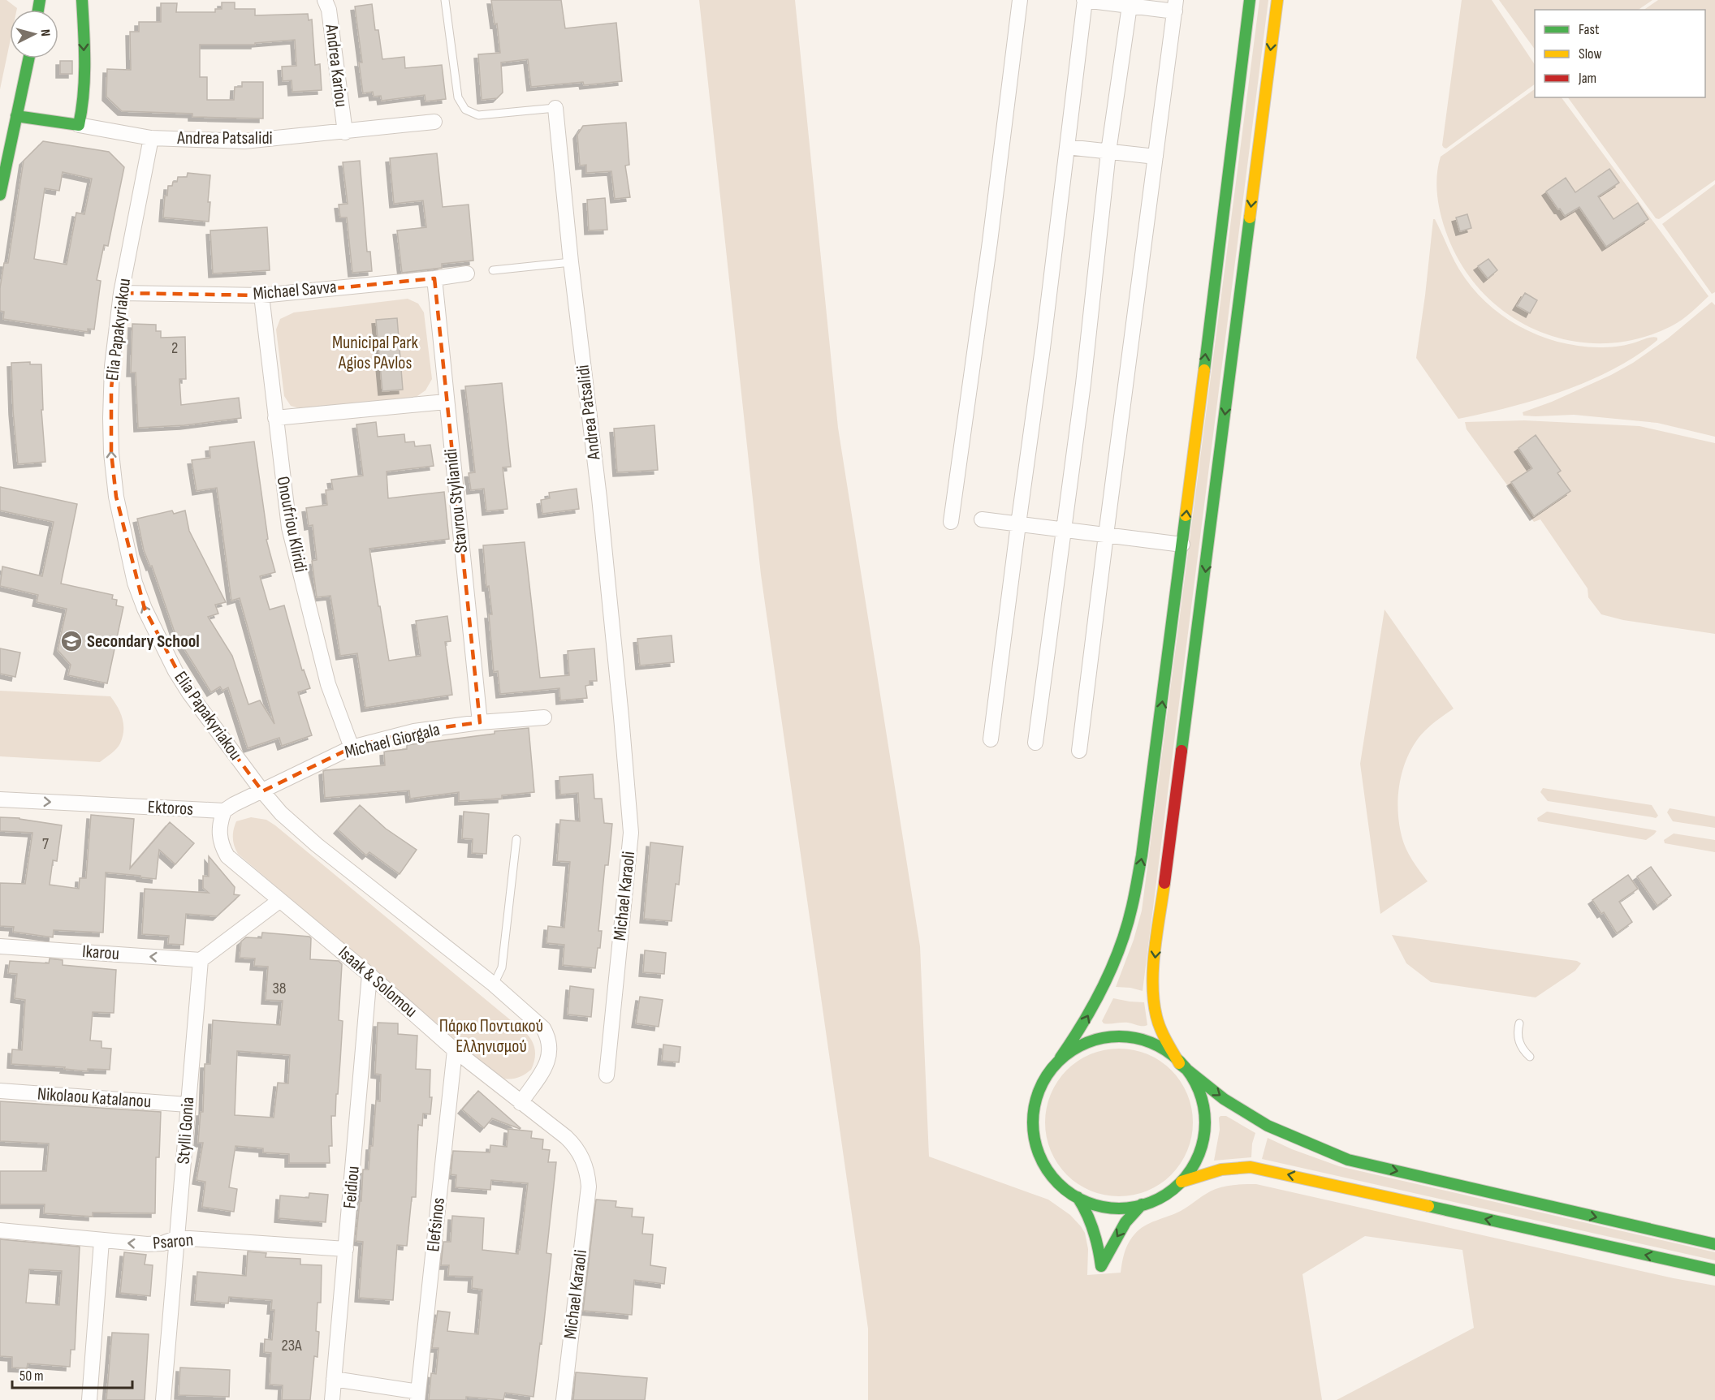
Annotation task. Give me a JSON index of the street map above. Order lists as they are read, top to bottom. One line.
{"streets":{"street":["Andrea Kariou","Andrea Patsalidi","Michael Savva","Elia Papakyriakou","Stavrou Stylianidi","Onoufriou Kliridi","Michael Giorgala","Ektoros","Michael Karaoli","Ikarou","Isaak & Solomou","Nikolaou Katalanou","Stylli Gonia","Feidiou","Elefsinos","Psaron"]},"crossings":[["Andrea Kariou","Andrea Patsalidi"],["Andrea Patsalidi","Elia Papakyriakou"],["Andrea Patsalidi","Michael Karaoli"],["Michael Savva","Elia Papakyriakou"],["Michael Savva","Stavrou Stylianidi"],["Michael Savva","Onoufriou Kliridi"],["Elia Papakyriakou","Michael Giorgala"],["Elia Papakyriakou","Isaak & Solomou"],["Stavrou Stylianidi","Michael Giorgala"],["Onoufriou Kliridi","Michael Giorgala"],["Michael Giorgala","Ektoros"],["Ektoros","Isaak & Solomou"],["Michael Karaoli","Isaak & Solomou"],["Ikarou","Stylli Gonia"],["Isaak & Solomou","Feidiou"],["Isaak & Solomou","Elefsinos"],["Nikolaou Katalanou","Stylli Gonia"],["Stylli Gonia","Psaron"],["Feidiou","Psaron"]],"one_way":["Elia Papakyriakou","Ektoros","Ikarou"],"parks":["Municipal Park Agios PAvlos","Πάρκο Ποντιακού Ελληνισμού"],"places":{"school or university":["Secondary School"]},"house_numbers":["2","7","38","23A"],"legend":["Fast","Slow","Jam"],"scale_bar":"50 m","north":"right"}
